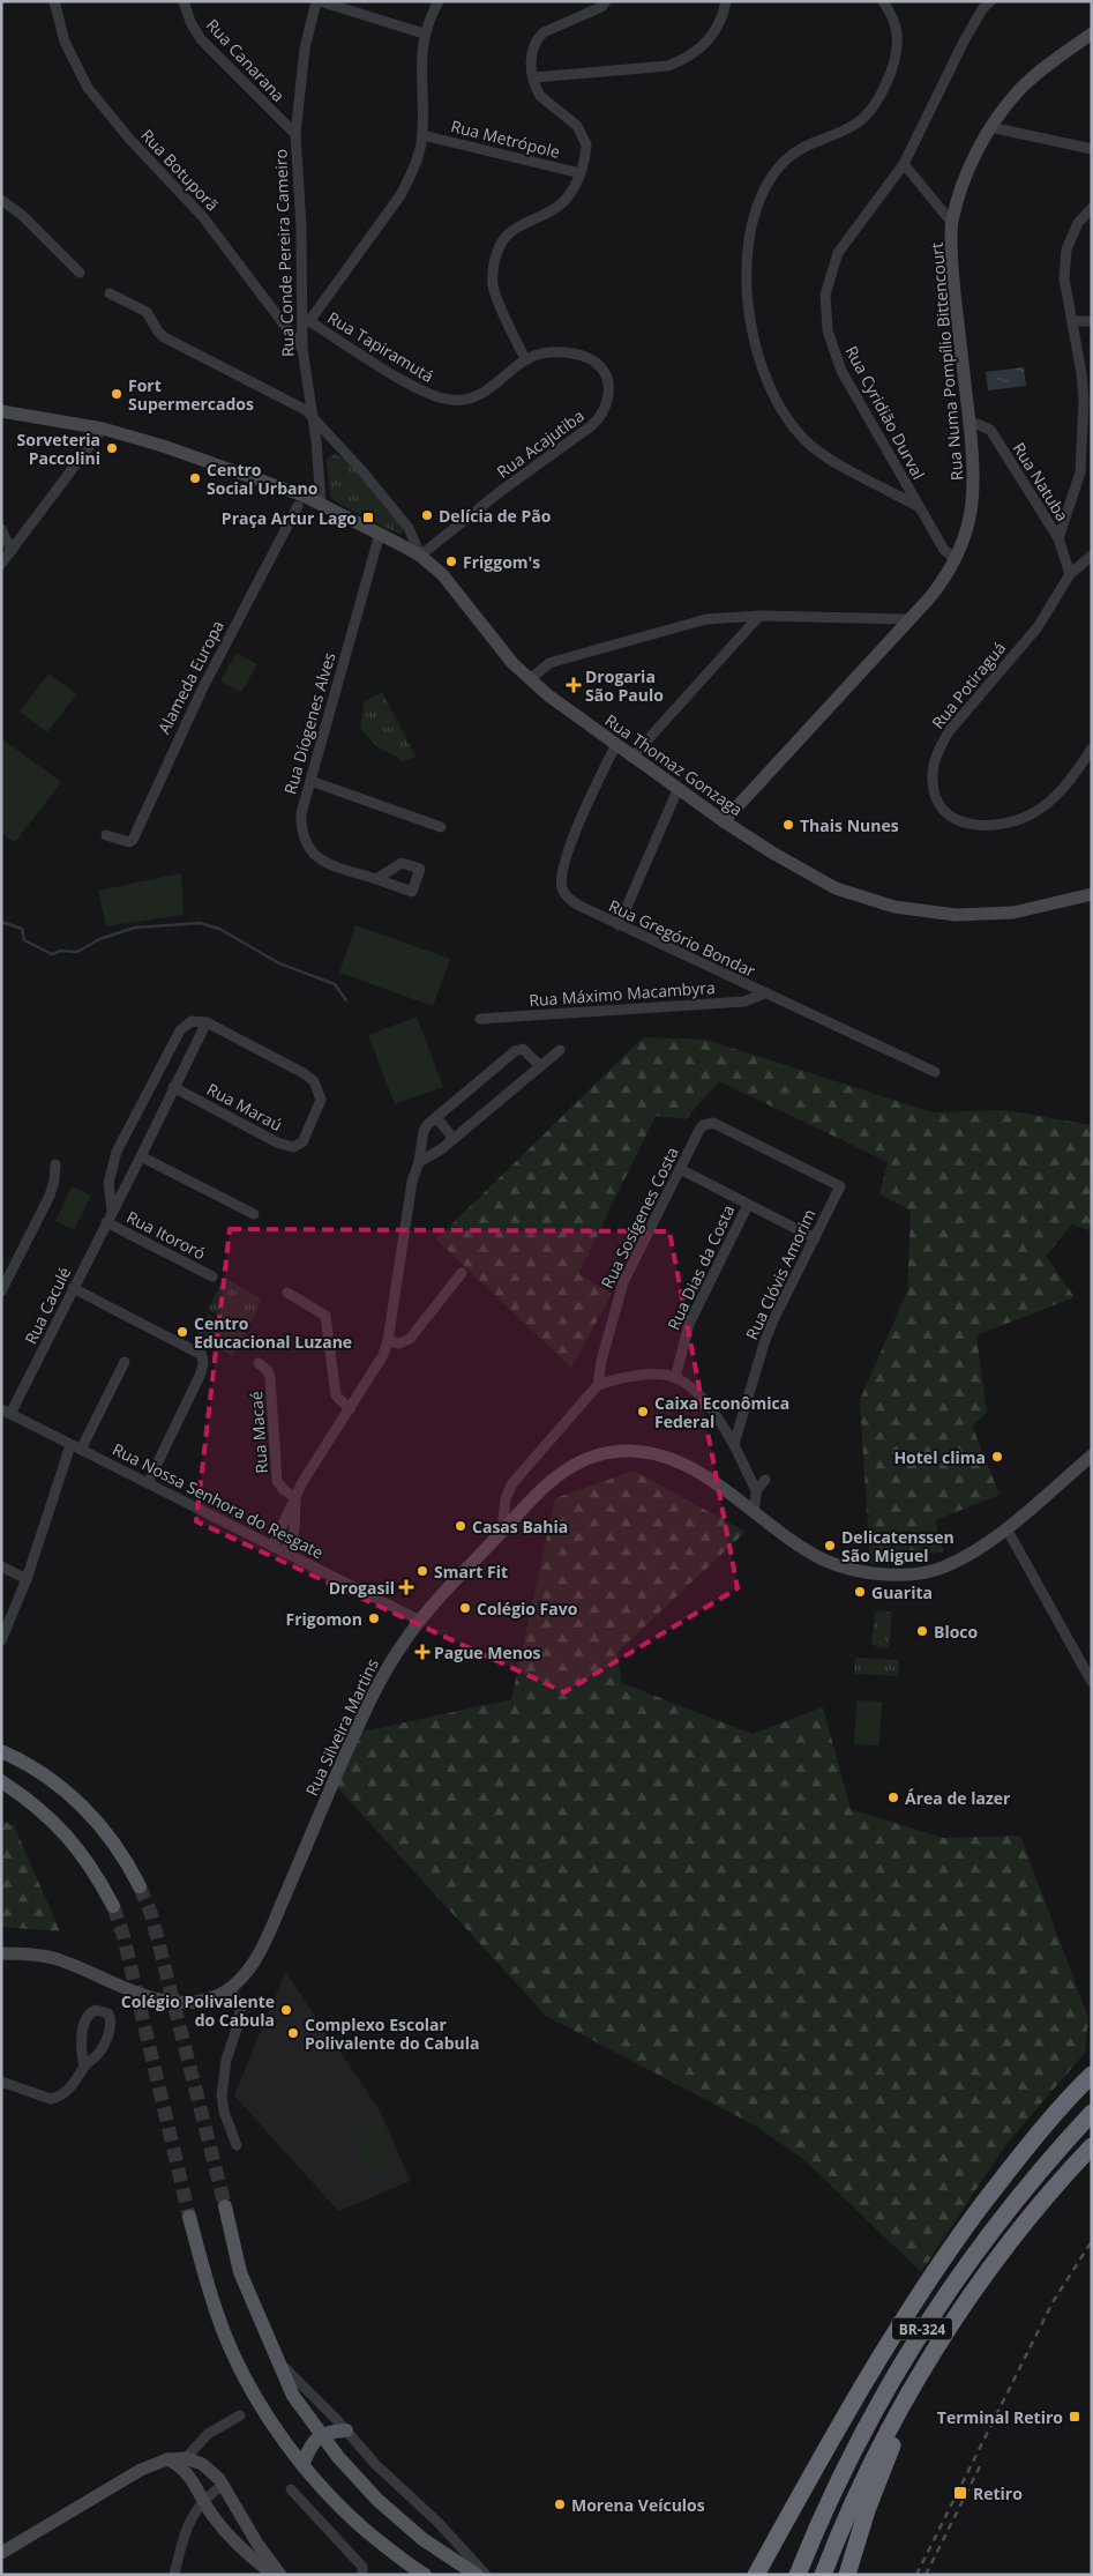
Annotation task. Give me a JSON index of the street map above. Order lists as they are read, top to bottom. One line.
{"streets":{"highway":["BR-324"],"main road":["Rua Numa Pompílio Bittencourt","Rua Thomaz Gonzaga","Rua Silveira Martins"],"street":["Rua Canarana","Rua Metrópole","Rua Botuporã","Rua Conde Pereira Cameiro","Rua Tapiramutá","Rua Cyridião Durval","Rua Acajutiba","Rua Natuba","Alameda Europa","Rua Potiraguá","Rua Díogenes Alves","Rua Gregório Bondar","Rua Máximo Macambyra","Rua Maraú","Rua Sosígenes Costa","Rua Itororó","Rua Dias da Costa","Rua Clóvis Amorim","Rua Caculé","Rua Macaé","Rua Nossa Senhora do Resgate"]},"crossings":[["Rua Canarana","Rua Conde Pereira Cameiro"],["Rua Botuporã","Rua Conde Pereira Cameiro"],["Rua Conde Pereira Cameiro","Rua Tapiramutá"],["Rua Conde Pereira Cameiro","Rua Thomaz Gonzaga"],["Rua Tapiramutá","Rua Acajutiba"],["Rua Numa Pompílio Bittencourt","Rua Cyridião Durval"],["Rua Numa Pompílio Bittencourt","Rua Natuba"],["Rua Numa Pompílio Bittencourt","Rua Thomaz Gonzaga"],["Rua Acajutiba","Rua Thomaz Gonzaga"],["Rua Natuba","Rua Potiraguá"],["Rua Díogenes Alves","Rua Thomaz Gonzaga"],["Rua Thomaz Gonzaga","Rua Gregório Bondar"],["Rua Gregório Bondar","Rua Máximo Macambyra"],["Rua Maraú","Rua Caculé"],["Rua Sosígenes Costa","Rua Clóvis Amorim"],["Rua Itororó","Rua Caculé"],["Rua Caculé","Rua Nossa Senhora do Resgate"],["Rua Nossa Senhora do Resgate","Rua Silveira Martins"]],"places":{"other":["Fort Supermercados","Sorveteria Paccolini","Centro Social Urbano","Delícia de Pão","Friggom's","Thais Nunes","Centro Educacional Luzane","Caixa Econômica Federal","Hotel clima","Casas Bahia","Delicatenssen São Miguel","Smart Fit","Guarita","Colégio Favo","Frigomon","Bloco","Área de lazer","Colégio Polivalente do Cabula","Complexo Escolar Polivalente do Cabula","Morena Veículos"],"transit":["Praça Artur Lago","Terminal Retiro","Retiro"],"health":["Drogaria São Paulo","Drogasil","Pague Menos"]}}
